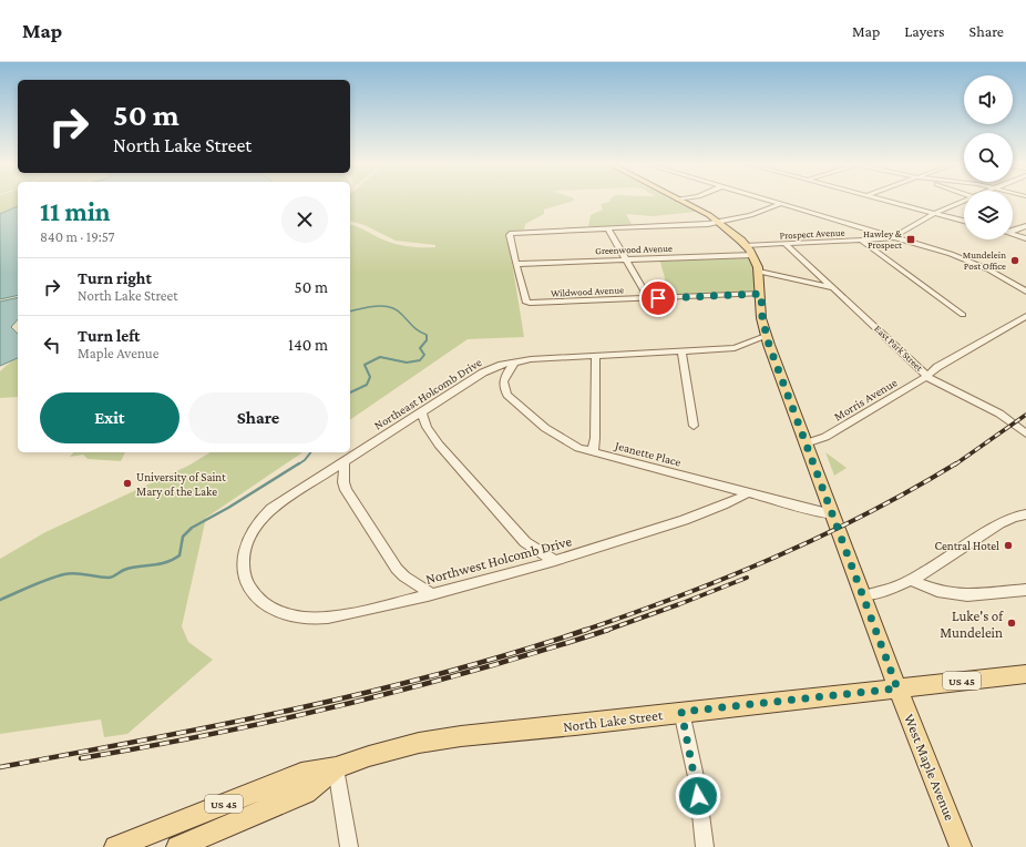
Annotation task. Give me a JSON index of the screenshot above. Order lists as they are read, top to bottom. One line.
{"streets":{"main road":["US 45","North Lake Street","West Maple Avenue"],"street":["Prospect Avenue","Greenwood Avenue","Wildwood Avenue","East Park Street","Northeast Holcomb Drive","Morris Avenue","Jeanette Place","Northwest Holcomb Drive"]},"crossings":[["Prospect Avenue","East Park Street"],["Prospect Avenue","West Maple Avenue"],["Greenwood Avenue","Wildwood Avenue"],["Greenwood Avenue","West Maple Avenue"],["Wildwood Avenue","West Maple Avenue"],["East Park Street","Morris Avenue"],["Northeast Holcomb Drive","Jeanette Place"],["Northeast Holcomb Drive","Northwest Holcomb Drive"],["Northeast Holcomb Drive","West Maple Avenue"],["Morris Avenue","West Maple Avenue"],["Jeanette Place","Northwest Holcomb Drive"],["Jeanette Place","West Maple Avenue"],["North Lake Street","West Maple Avenue"]],"places":{"transit":["Hawley & Prospect"],"other":["Mundelein Post Office","University of Saint Mary of the Lake","Central Hotel","Luke's of Mundelein"]},"page":{"header":"Map","nav":["Map","Layers","Share"],"turn":["50 m","North Lake Street"],"heading":["11 min","840 m · 19:57"],"list":[{"name":"Turn right","note":"North Lake Street","value":"50 m"},{"name":"Turn left","note":"Maple Avenue","value":"140 m"}],"buttons":["Exit","Share"]}}
